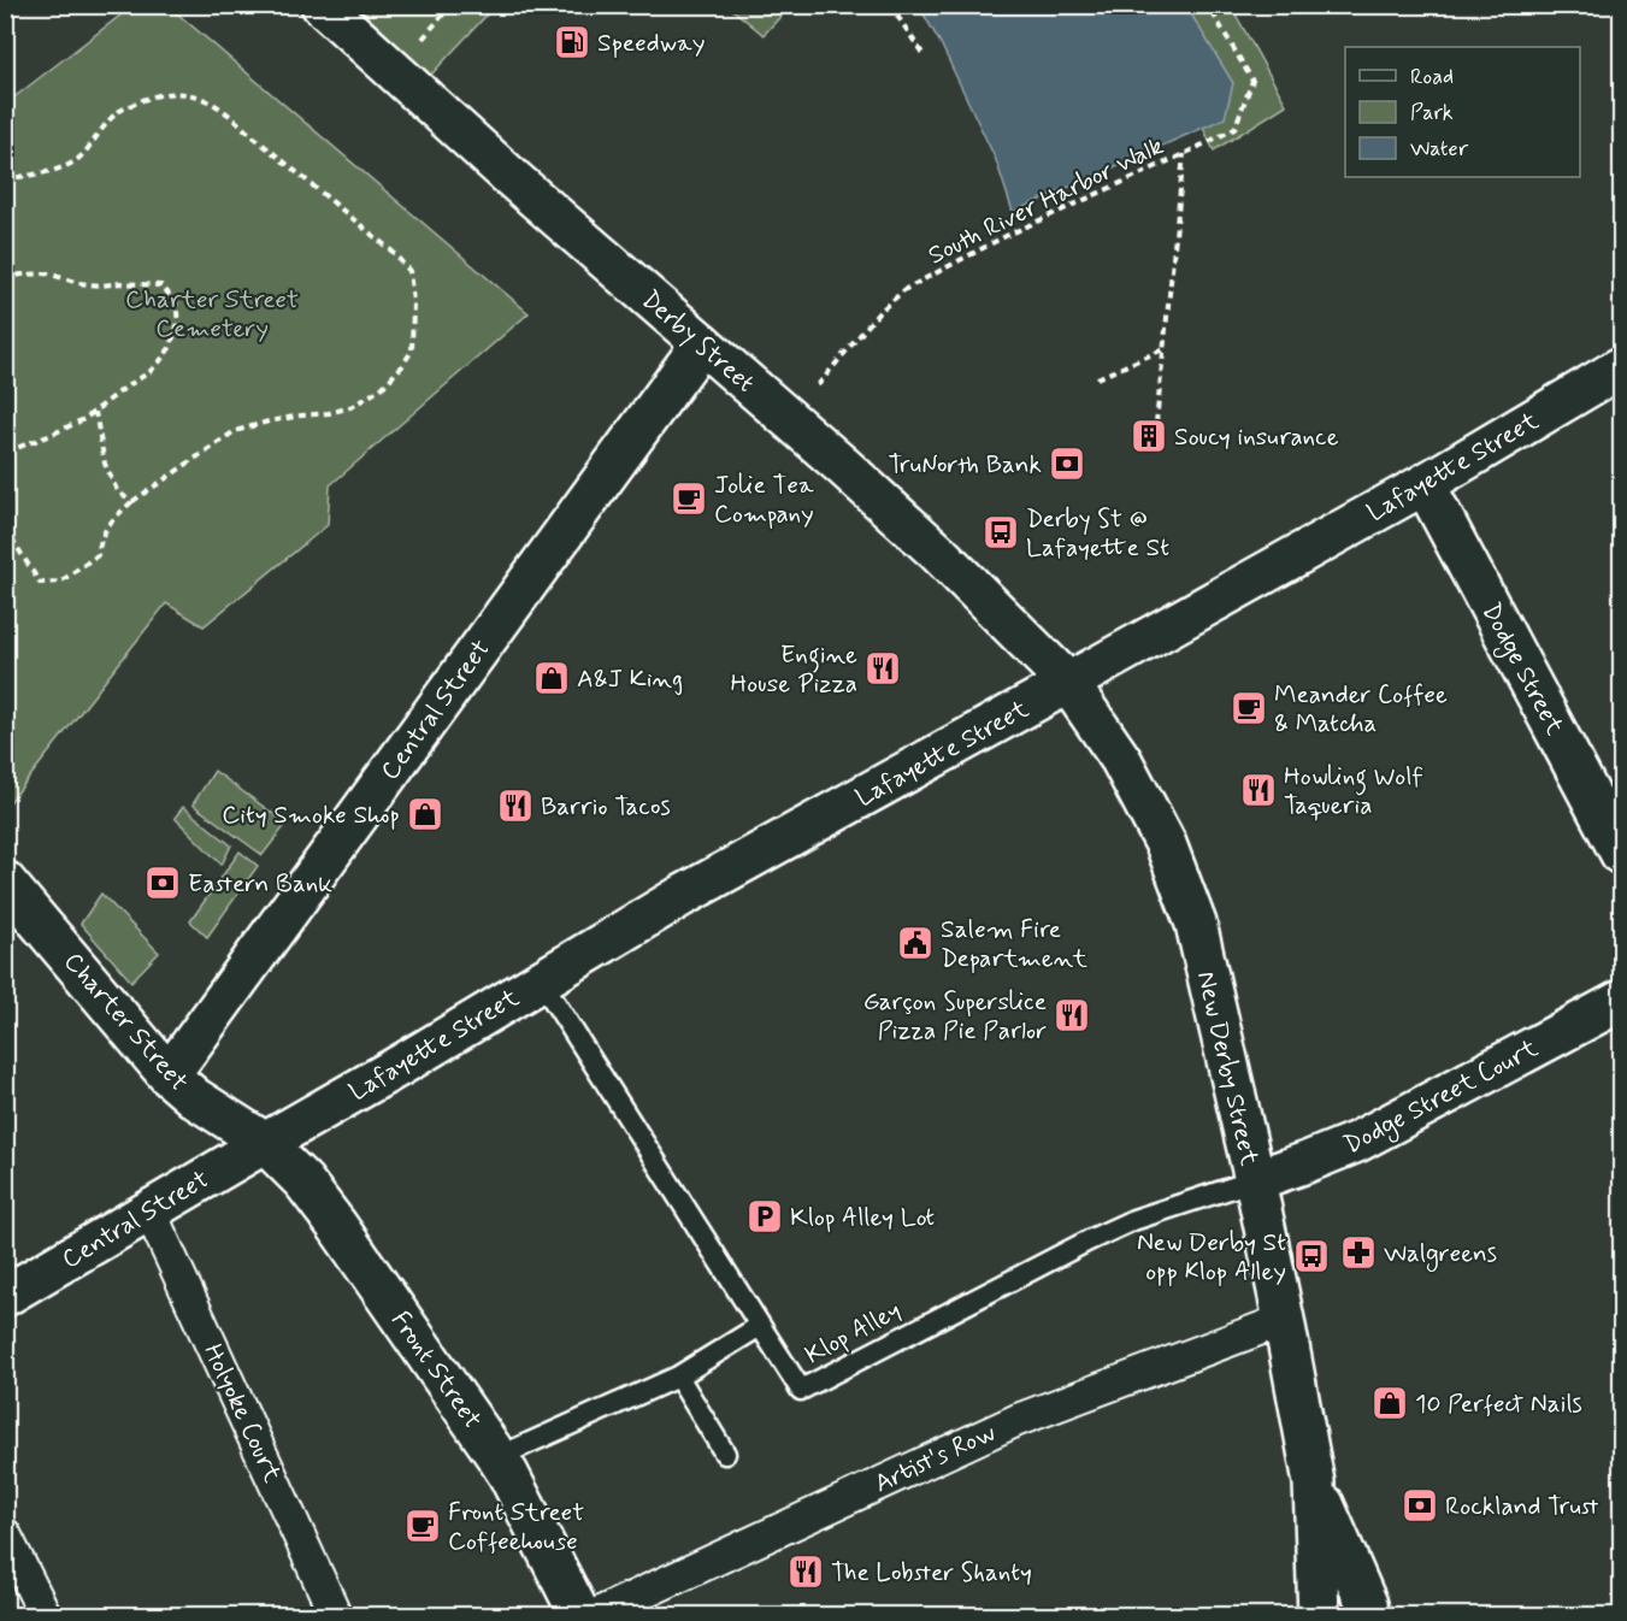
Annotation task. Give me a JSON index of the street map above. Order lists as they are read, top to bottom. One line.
{"streets":{"street":["Derby Street","Lafayette Street","Dodge Street","Central Street","Charter Street","New Derby Street","Dodge Street Court","Front Street","Holyoke Court","Artist's Row"],"lane":["Klop Alley"],"path":["South River Harbor Walk"]},"crossings":[["South River Harbor Walk","Derby Street"],["Derby Street","Lafayette Street"],["Derby Street","Central Street"],["Derby Street","New Derby Street"],["Lafayette Street","Dodge Street"],["Lafayette Street","Central Street"],["Lafayette Street","Charter Street"],["Lafayette Street","New Derby Street"],["Lafayette Street","Klop Alley"],["Lafayette Street","Front Street"],["Central Street","Charter Street"],["Central Street","Front Street"],["Central Street","Holyoke Court"],["Charter Street","Front Street"],["New Derby Street","Dodge Street Court"],["New Derby Street","Klop Alley"],["New Derby Street","Artist's Row"],["Dodge Street Court","Klop Alley"]],"parks":["Charter Street Cemetery"],"places":{"fuel station":["Speedway"],"building":["Soucy insurance"],"bank":["TruNorth Bank","Eastern Bank","Rockland Trust"],"cafe":["Jolie Tea Company","Meander Coffee & Matcha","Front Street Coffeehouse"],"bus stop":["Derby St @ Lafayette St","New Derby St opp Klop Alley"],"restaurant":["Engine House Pizza","Howling Wolf Taqueria","Barrio Tacos","Garçon Superslice Pizza Pie Parlor","The Lobster Shanty"],"shop":["A&J King","City Smoke Shop","10 Perfect Nails"],"public building":["Salem Fire Department"],"parking":["Klop Alley Lot"],"pharmacy":["Walgreens"]},"legend":["Road","Park","Water"]}
